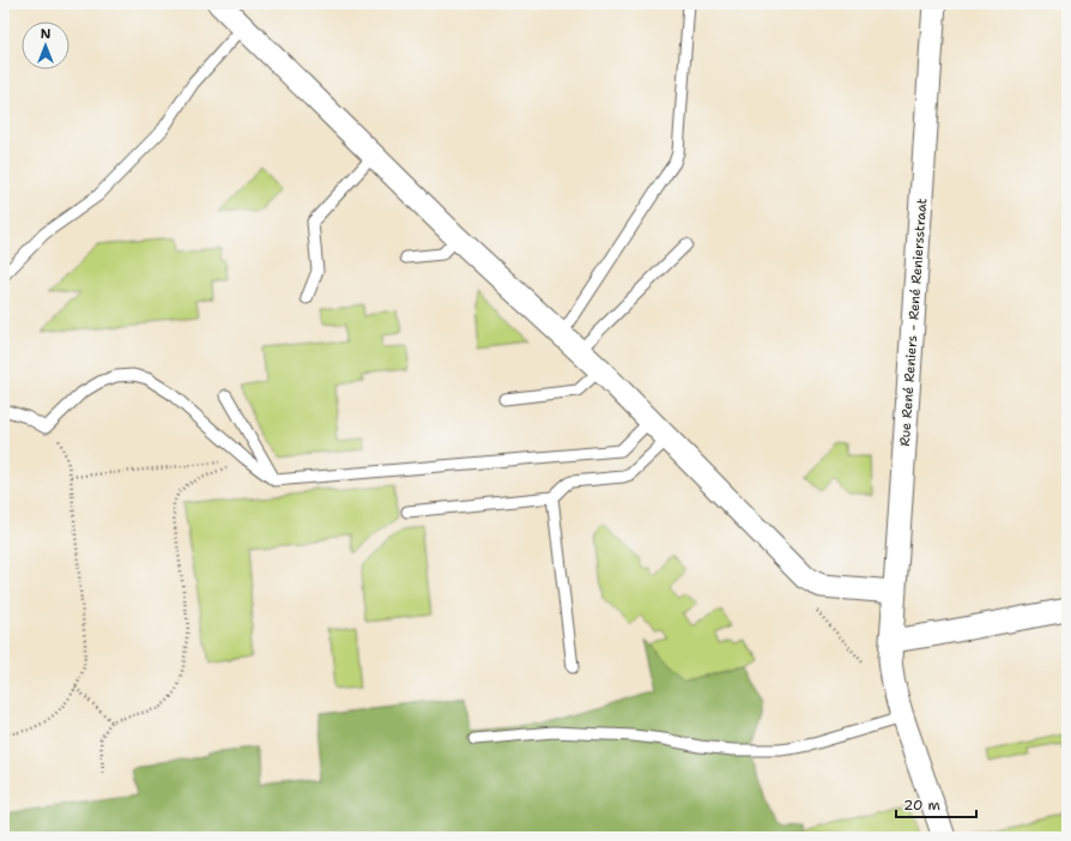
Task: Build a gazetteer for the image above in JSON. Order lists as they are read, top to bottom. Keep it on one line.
{"streets":{"street":["Rue René Reniers - René Reniersstraat"]},"scale_bar":"20 m","north":"top"}
